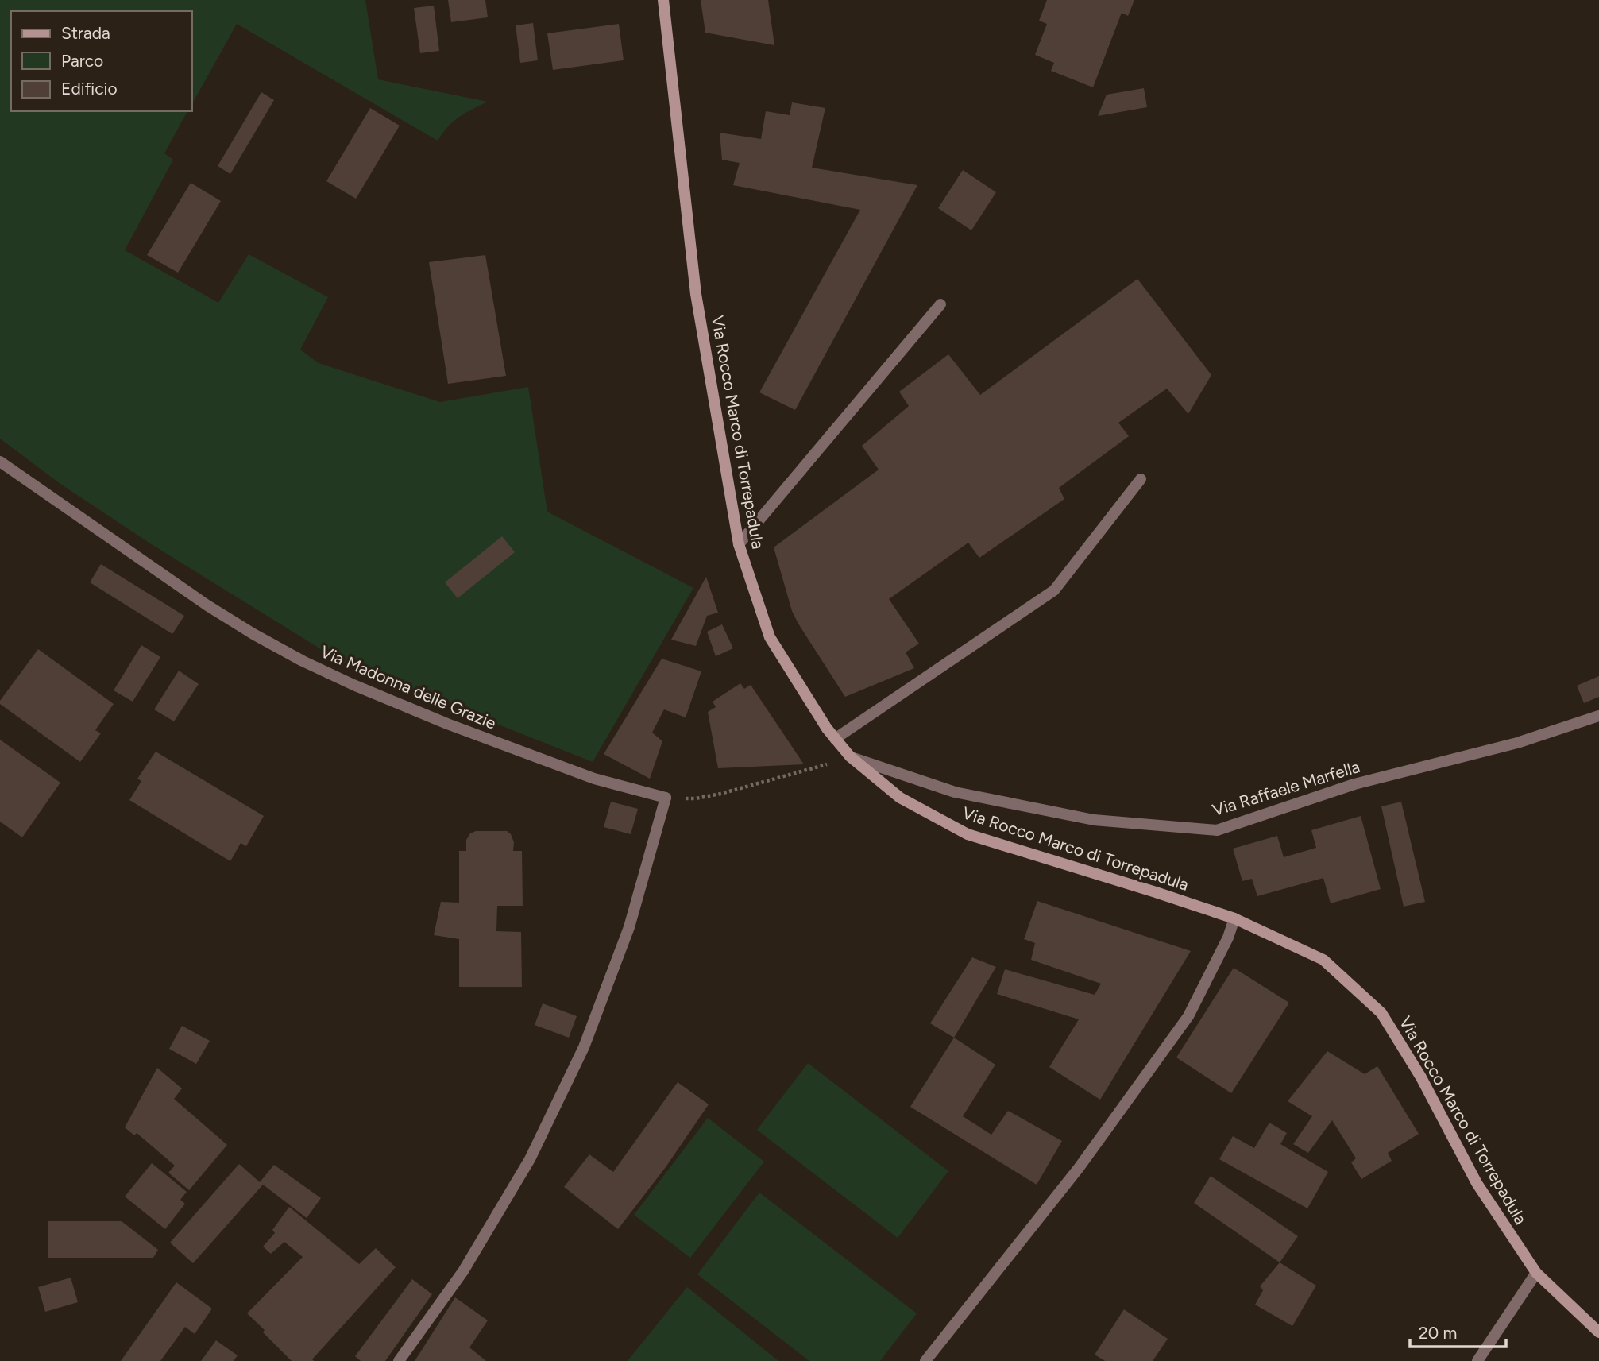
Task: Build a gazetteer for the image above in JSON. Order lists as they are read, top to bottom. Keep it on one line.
{"streets":{"main road":["Via Rocco Marco di Torrepadula"],"street":["Via Madonna delle Grazie","Via Raffaele Marfella"]},"crossings":[["Via Rocco Marco di Torrepadula","Via Raffaele Marfella"]],"legend":["Strada","Parco","Edificio"],"scale_bar":"20 m"}
